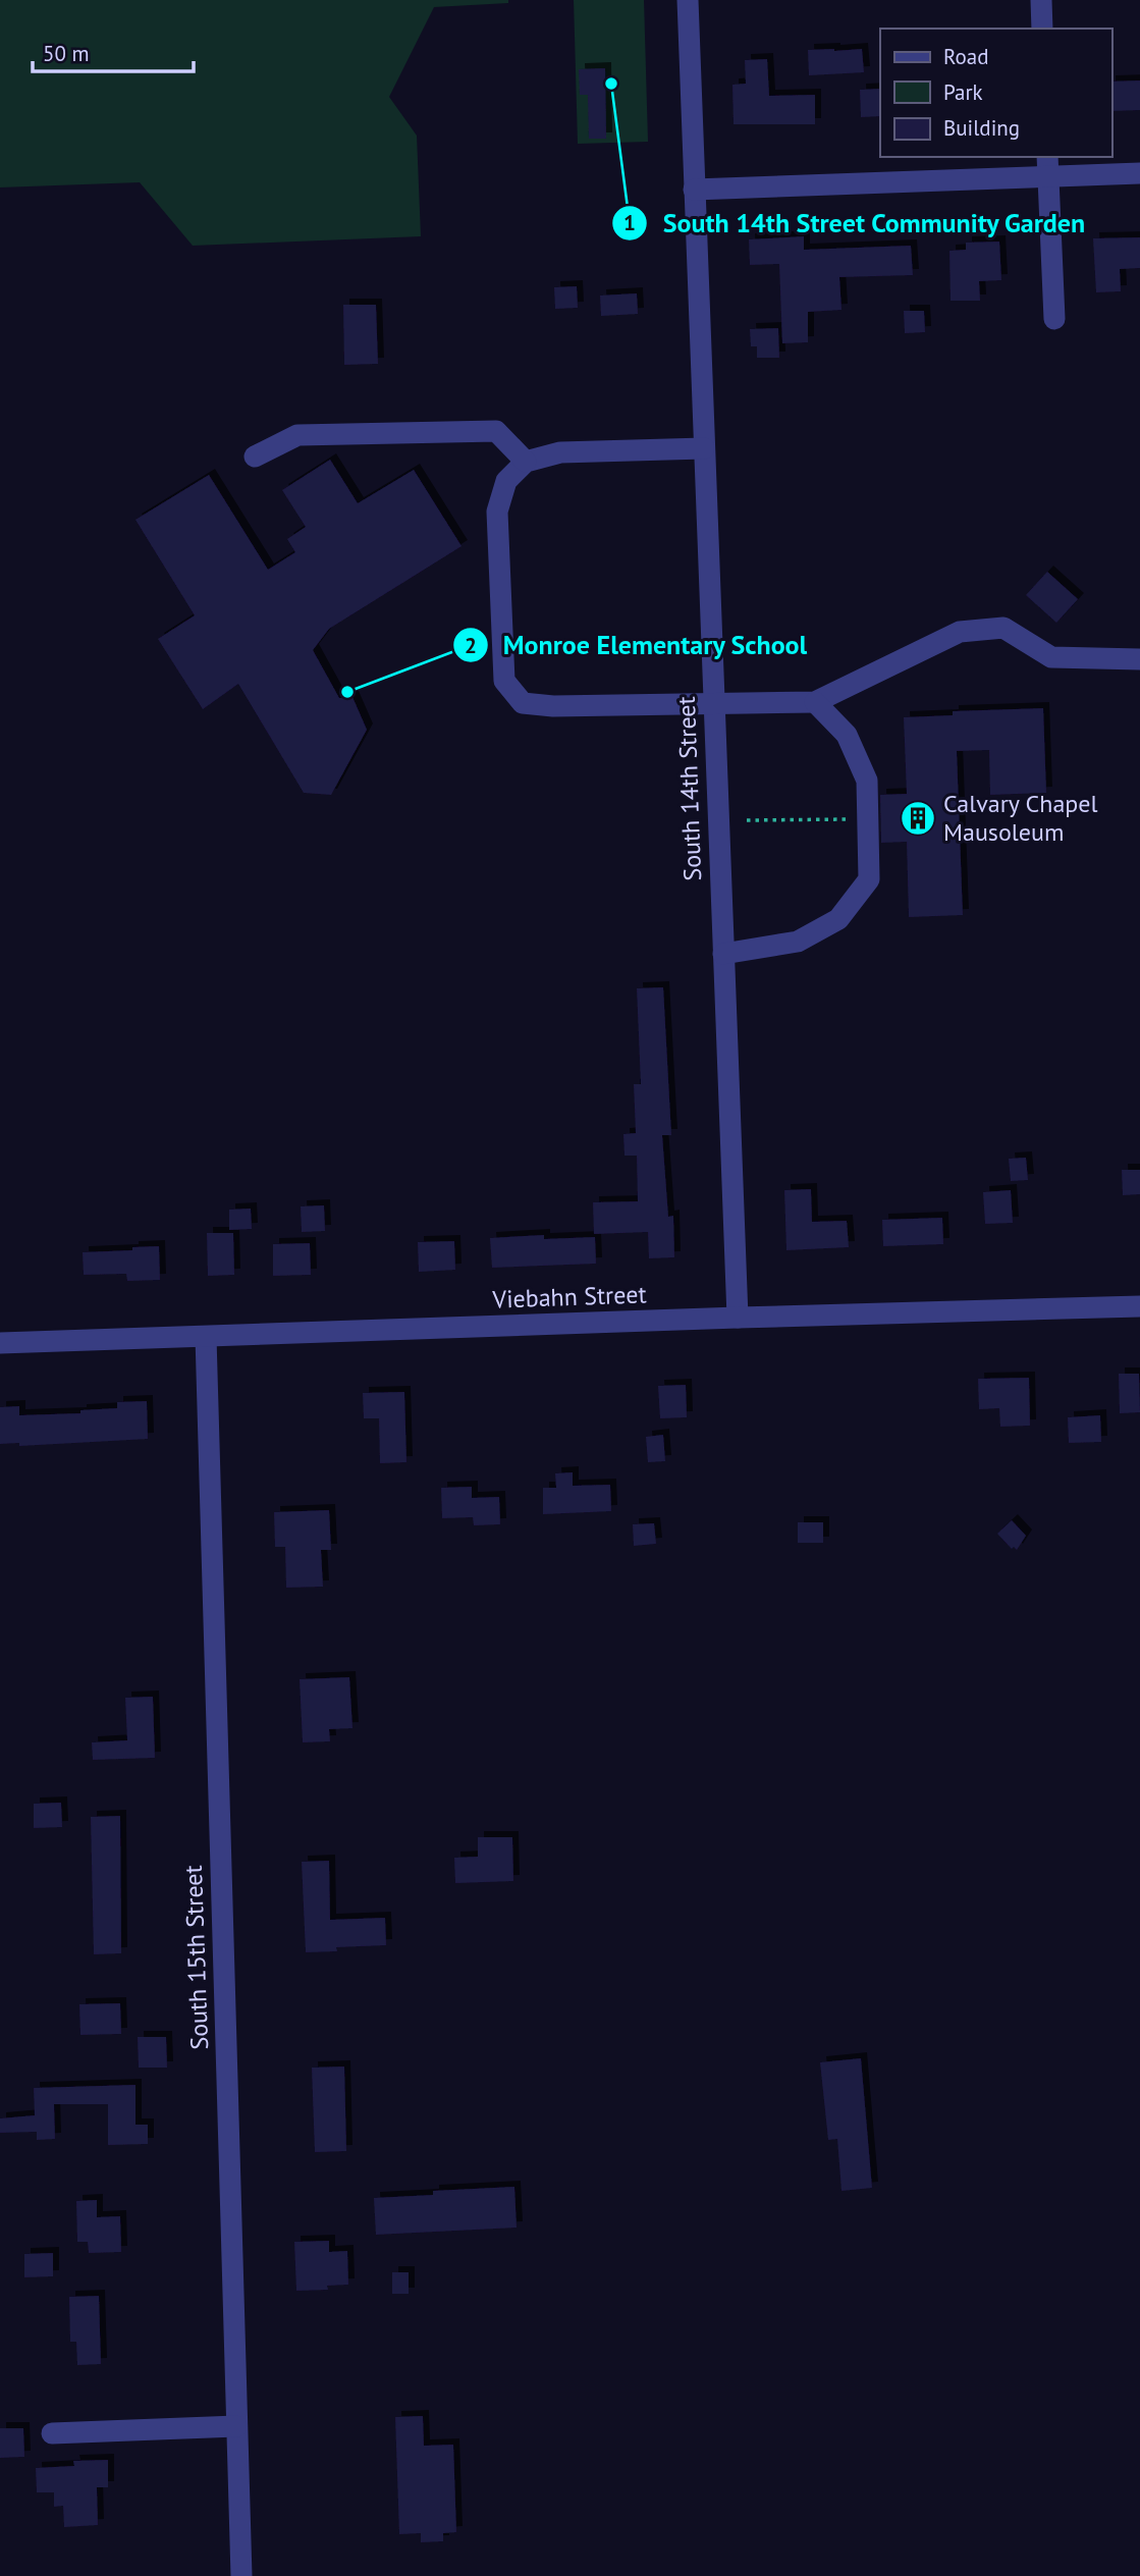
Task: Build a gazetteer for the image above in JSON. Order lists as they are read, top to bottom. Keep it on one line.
{"streets":{"street":["South 14th Street","Viebahn Street","South 15th Street"]},"crossings":[["South 14th Street","Viebahn Street"],["Viebahn Street","South 15th Street"]],"places":{"other":["South 14th Street Community Garden","Monroe Elementary School"],"building":["Calvary Chapel Mausoleum"]},"legend":["Road","Park","Building"],"scale_bar":"50 m"}
